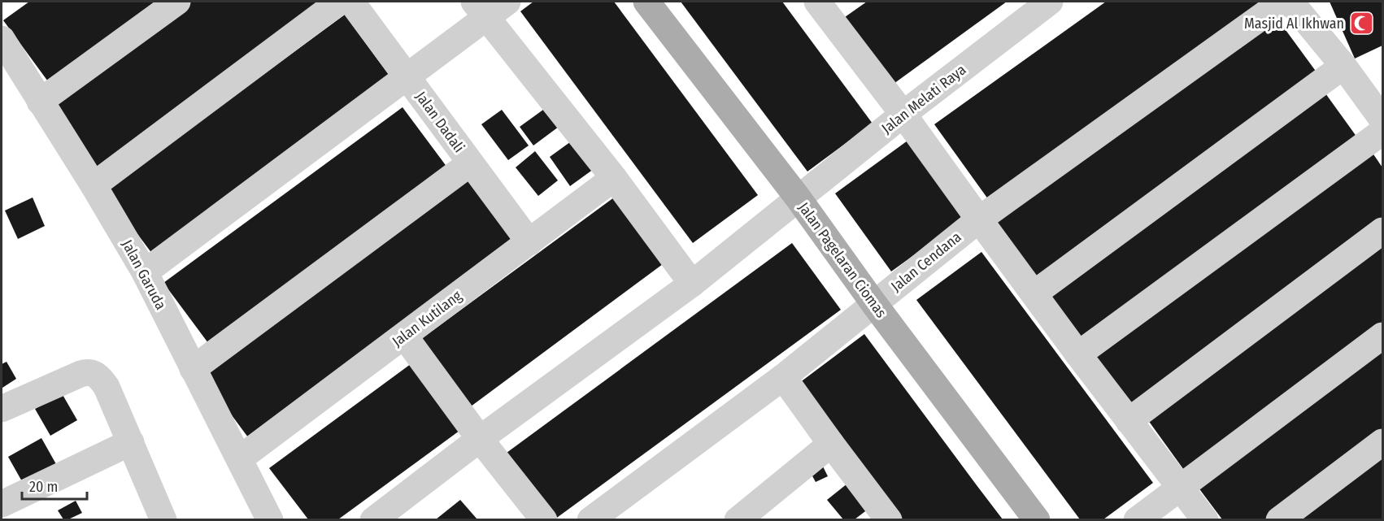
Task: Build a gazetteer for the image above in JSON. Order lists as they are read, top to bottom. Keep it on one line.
{"streets":{"main road":["Jalan Pagelaran Ciomas"],"street":["Jalan Melati Raya","Jalan Dadali","Jalan Cendana","Jalan Garuda","Jalan Kutilang"]},"crossings":[["Jalan Melati Raya","Jalan Pagelaran Ciomas"],["Jalan Dadali","Jalan Kutilang"],["Jalan Pagelaran Ciomas","Jalan Cendana"],["Jalan Garuda","Jalan Kutilang"]],"places":{"mosque":["Masjid Al Ikhwan"]},"scale_bar":"20 m"}
